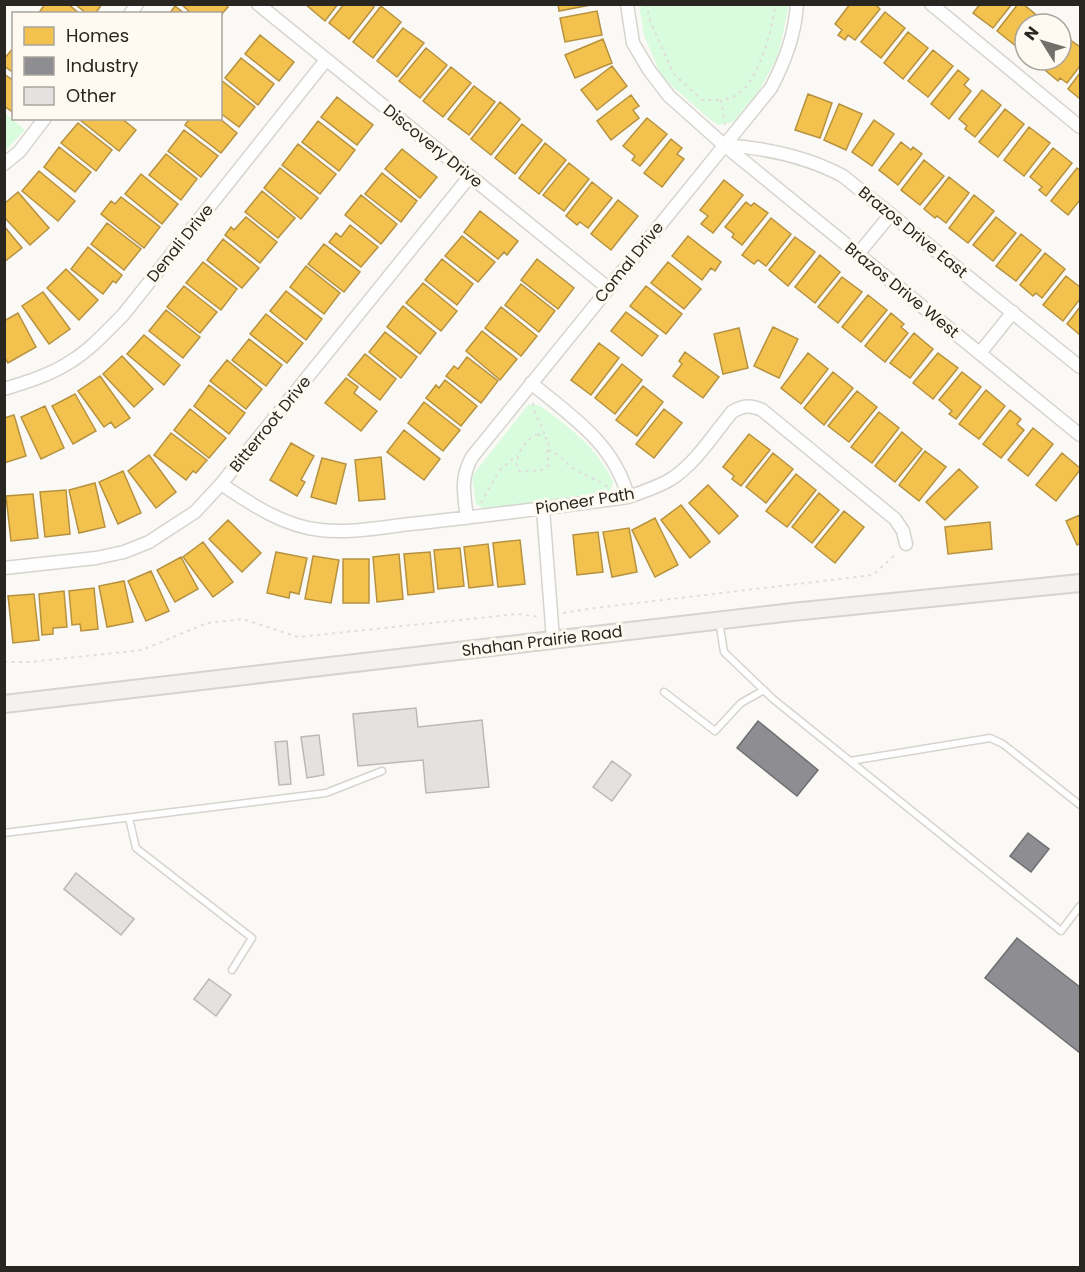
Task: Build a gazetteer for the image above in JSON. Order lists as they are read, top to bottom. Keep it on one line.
{"streets":{"street":["Discovery Drive","Brazos Drive East","Denali Drive","Comal Drive","Brazos Drive West","Bitterroot Drive","Pioneer Path","Shahan Prairie Road"]},"crossings":[["Discovery Drive","Denali Drive"],["Discovery Drive","Comal Drive"],["Discovery Drive","Bitterroot Drive"],["Brazos Drive East","Comal Drive"],["Brazos Drive East","Brazos Drive West"],["Comal Drive","Brazos Drive West"],["Comal Drive","Pioneer Path"],["Bitterroot Drive","Pioneer Path"]],"legend":["Homes","Industry","Other"],"north":"top left"}
